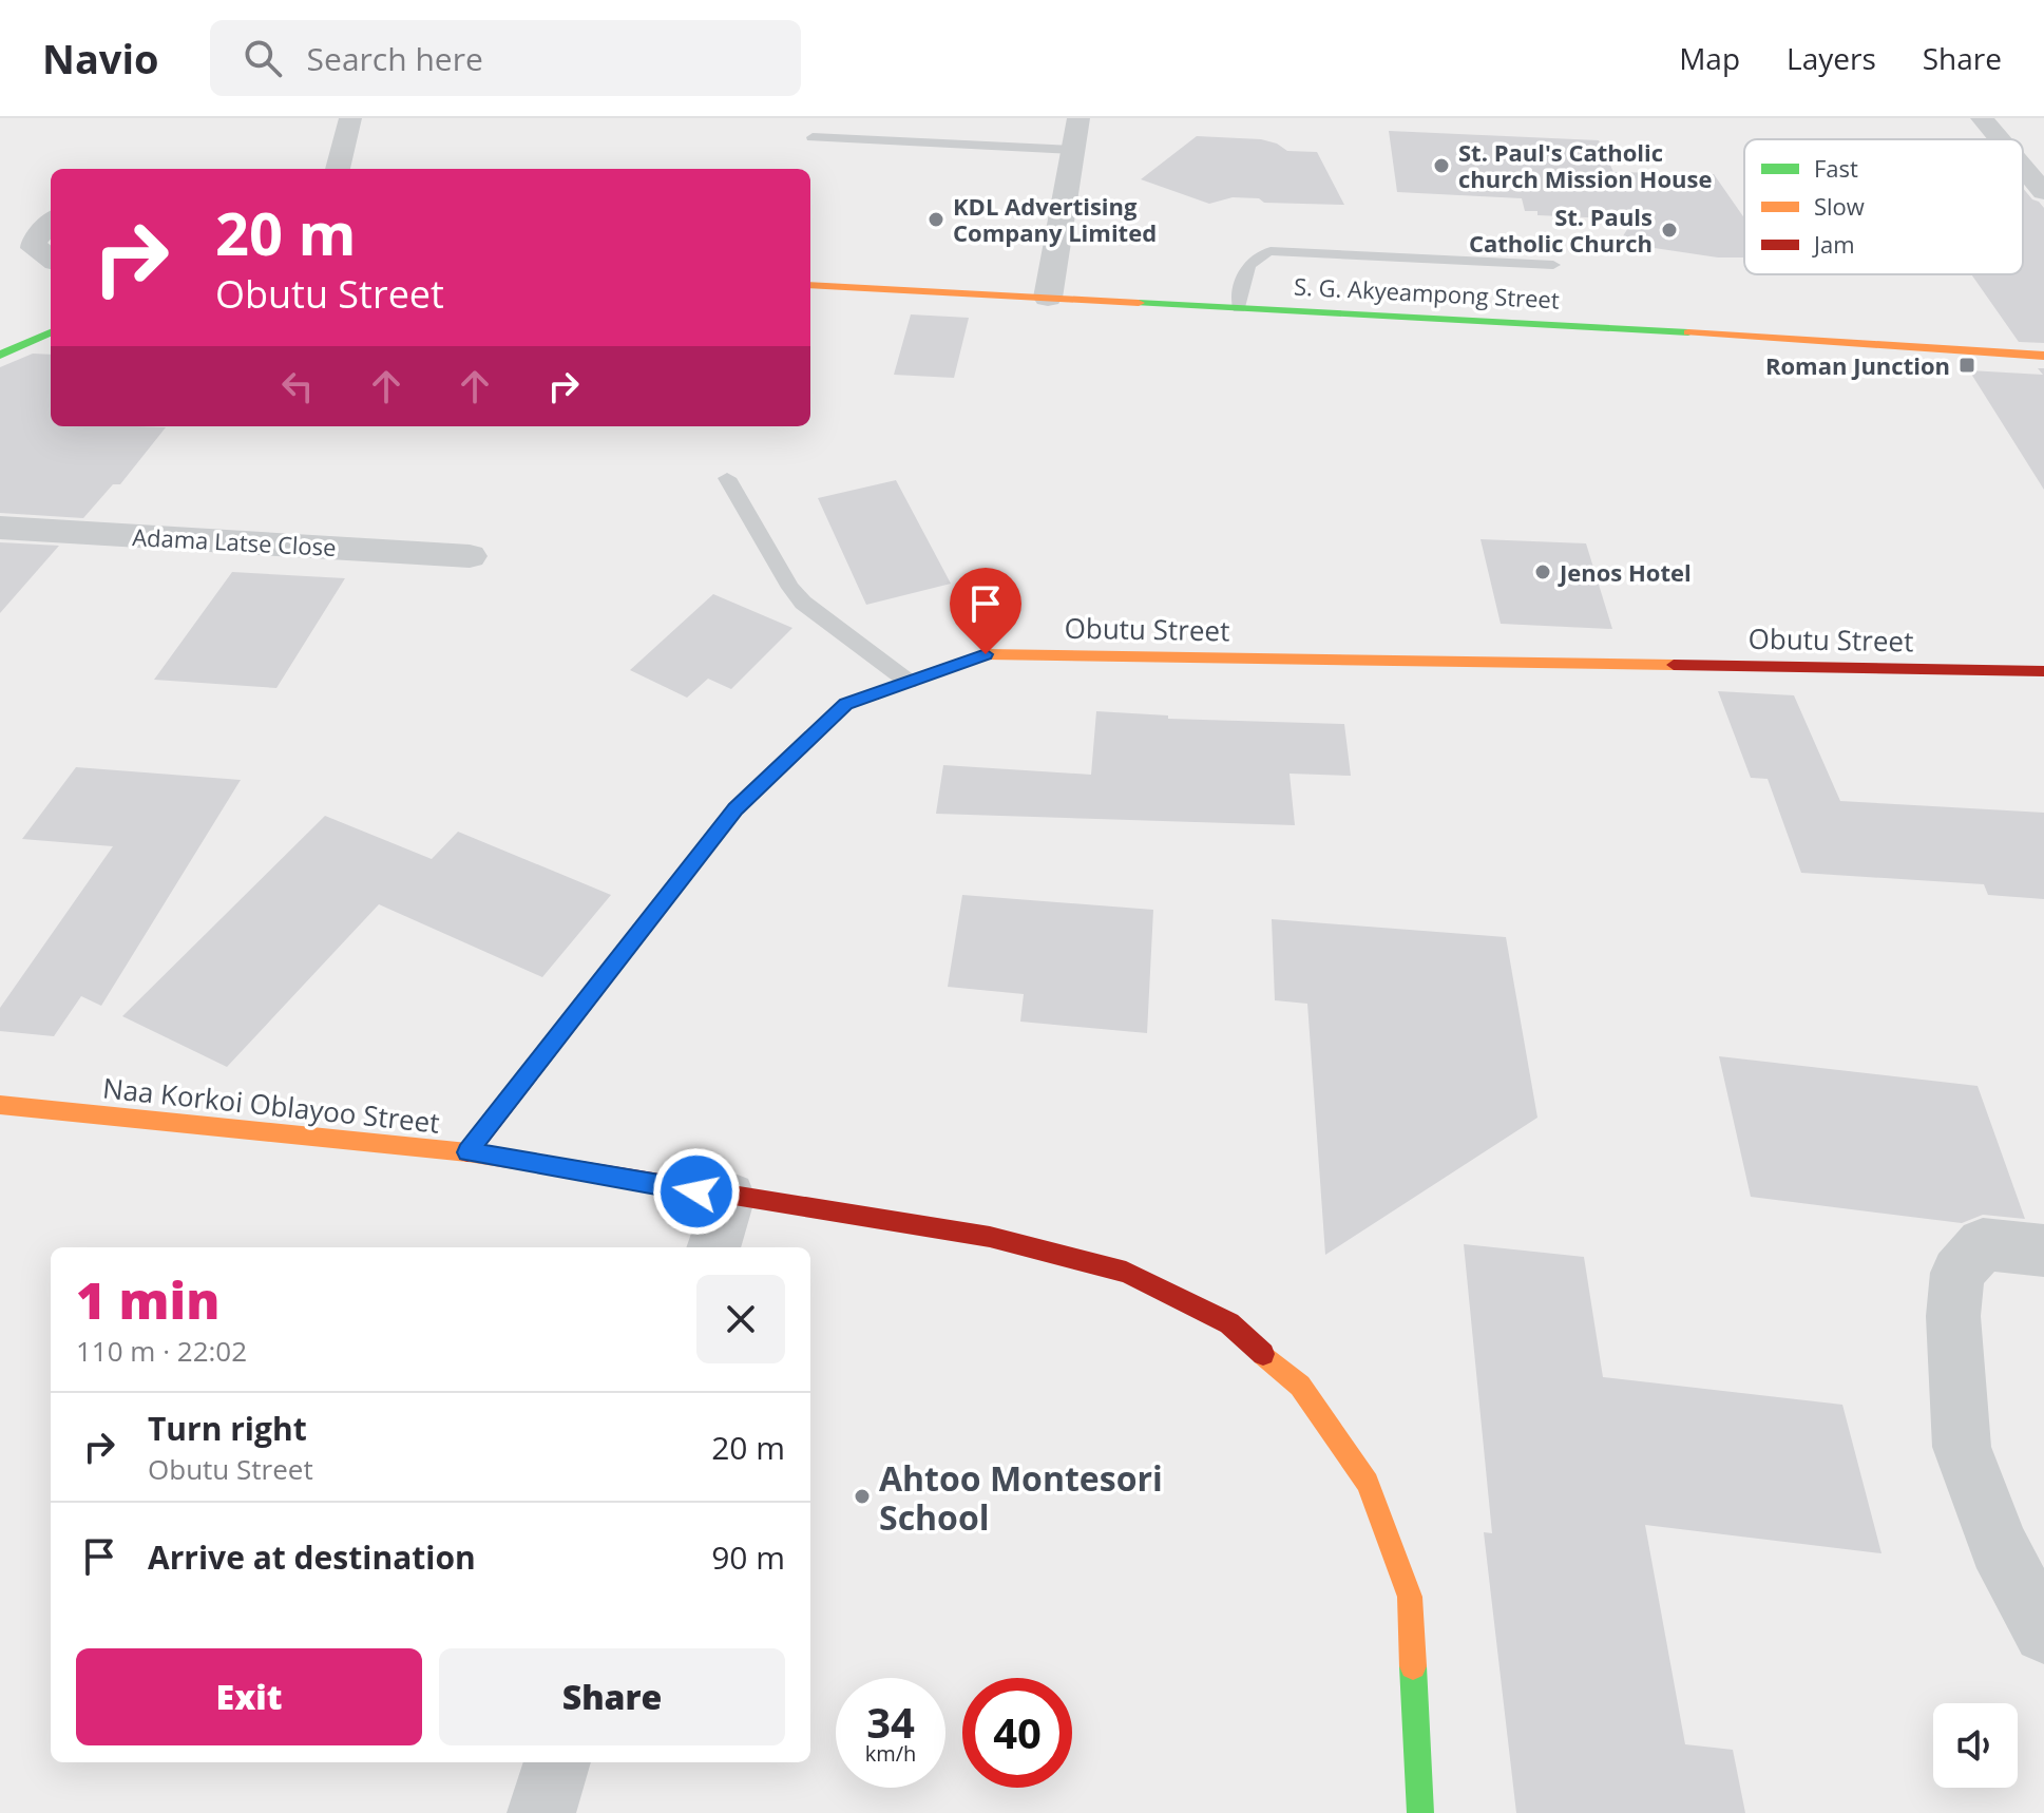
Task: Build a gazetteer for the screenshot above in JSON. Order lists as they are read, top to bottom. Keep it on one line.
{"streets":{"street":["S. G. Akyeampong Street","Adama Latse Close","Obutu Street","Naa Korkoi Oblayoo Street"]},"crossings":[["Obutu Street","Naa Korkoi Oblayoo Street"]],"places":{"other":["St. Paul's Catholic church Mission House","KDL Advertising Company Limited","St. Pauls Catholic Church","Jenos Hotel","Ahtoo Montesori School"],"transit":["Roman Junction"]},"legend":["Fast","Slow","Jam"],"page":{"header":"Navio","search":"Search here","nav":["Map","Layers","Share"],"turn":["20 m","Obutu Street"],"heading":["1 min","110 m · 22:02"],"list":[{"name":"Turn right","note":"Obutu Street","value":"20 m"},{"name":"Arrive at destination","value":"90 m"}],"buttons":["Exit","Share"],"speed":"34 km/h","limit":"40"}}
